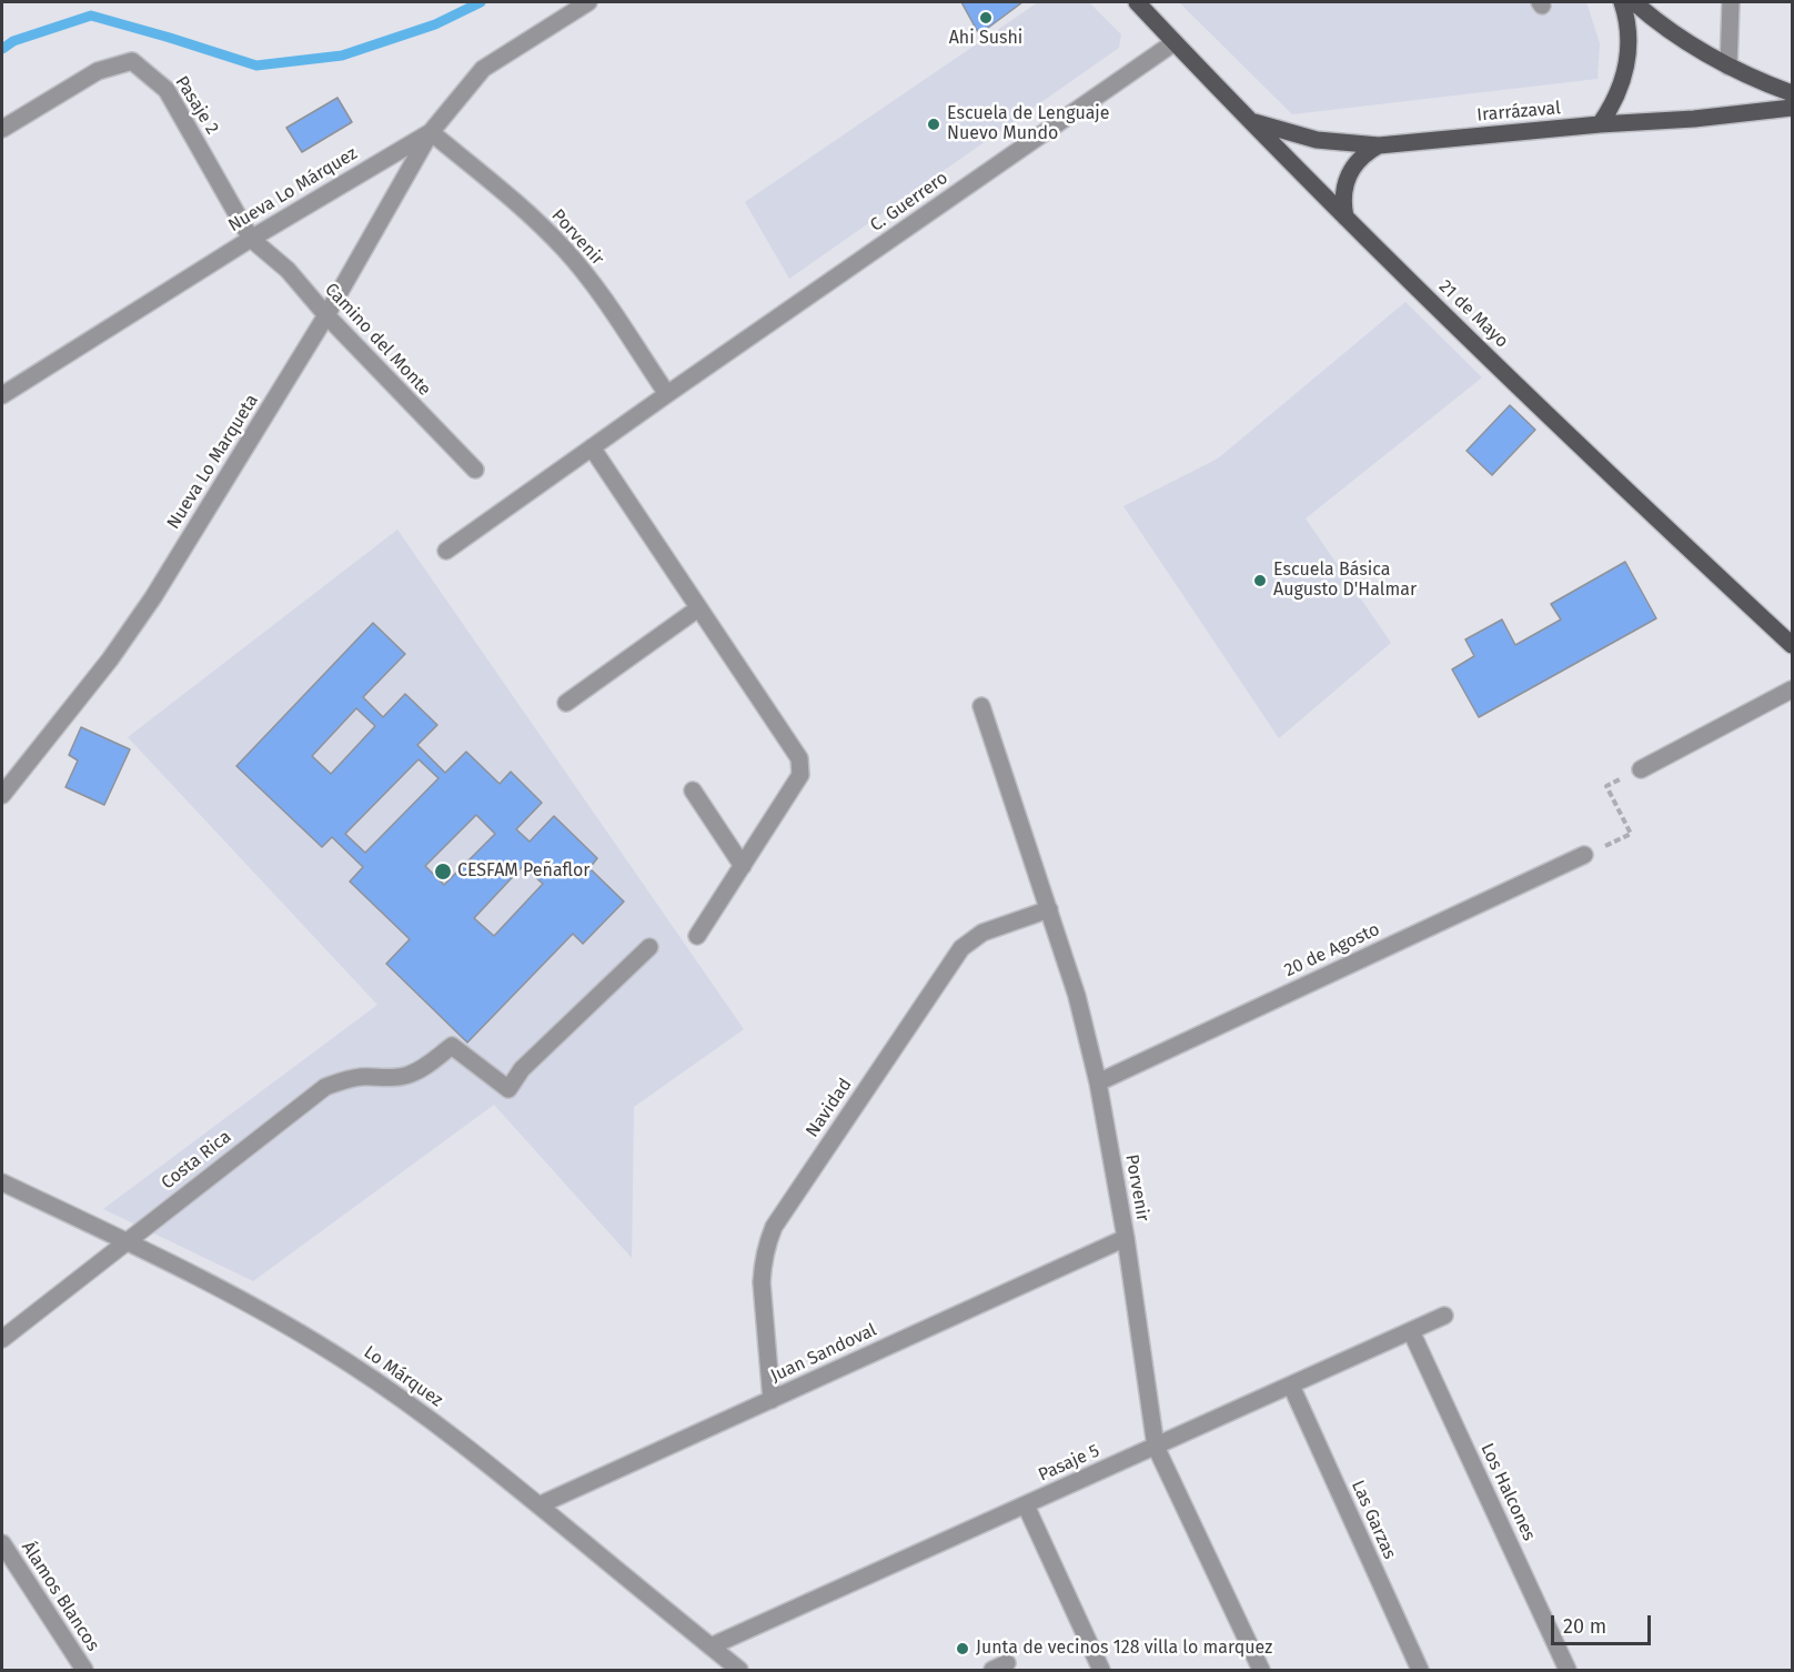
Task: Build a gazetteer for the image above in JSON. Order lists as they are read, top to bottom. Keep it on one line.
{"streets":{"main road":["Irarrázaval","21 de Mayo"],"street":["Pasaje 2","Nueva Lo Márquez","C. Guerrero","Porvenir","Camino del Monte","Nueva Lo Marqueta","20 de Agosto","Navidad","Costa Rica","Juan Sandoval","Lo Márquez","Pasaje 5","Los Halcones","Las Garzas","Álamos Blancos"]},"crossings":[["Pasaje 2","Nueva Lo Márquez"],["Pasaje 2","Camino del Monte"],["Irarrázaval","21 de Mayo"],["Nueva Lo Márquez","Porvenir"],["Nueva Lo Márquez","Camino del Monte"],["Nueva Lo Márquez","Nueva Lo Marqueta"],["C. Guerrero","Porvenir"],["C. Guerrero","21 de Mayo"],["Porvenir","Nueva Lo Marqueta"],["Porvenir","20 de Agosto"],["Porvenir","Navidad"],["Porvenir","Juan Sandoval"],["Porvenir","Pasaje 5"],["Camino del Monte","Nueva Lo Marqueta"],["Navidad","Juan Sandoval"],["Costa Rica","Lo Márquez"],["Juan Sandoval","Lo Márquez"],["Lo Márquez","Pasaje 5"],["Pasaje 5","Los Halcones"],["Pasaje 5","Las Garzas"]],"places":["Ahi Sushi","Escuela de Lenguaje Nuevo Mundo","Escuela Básica Augusto D'Halmar","CESFAM Peñaflor","Junta de vecinos 128 villa lo marquez"],"scale_bar":"20 m"}
